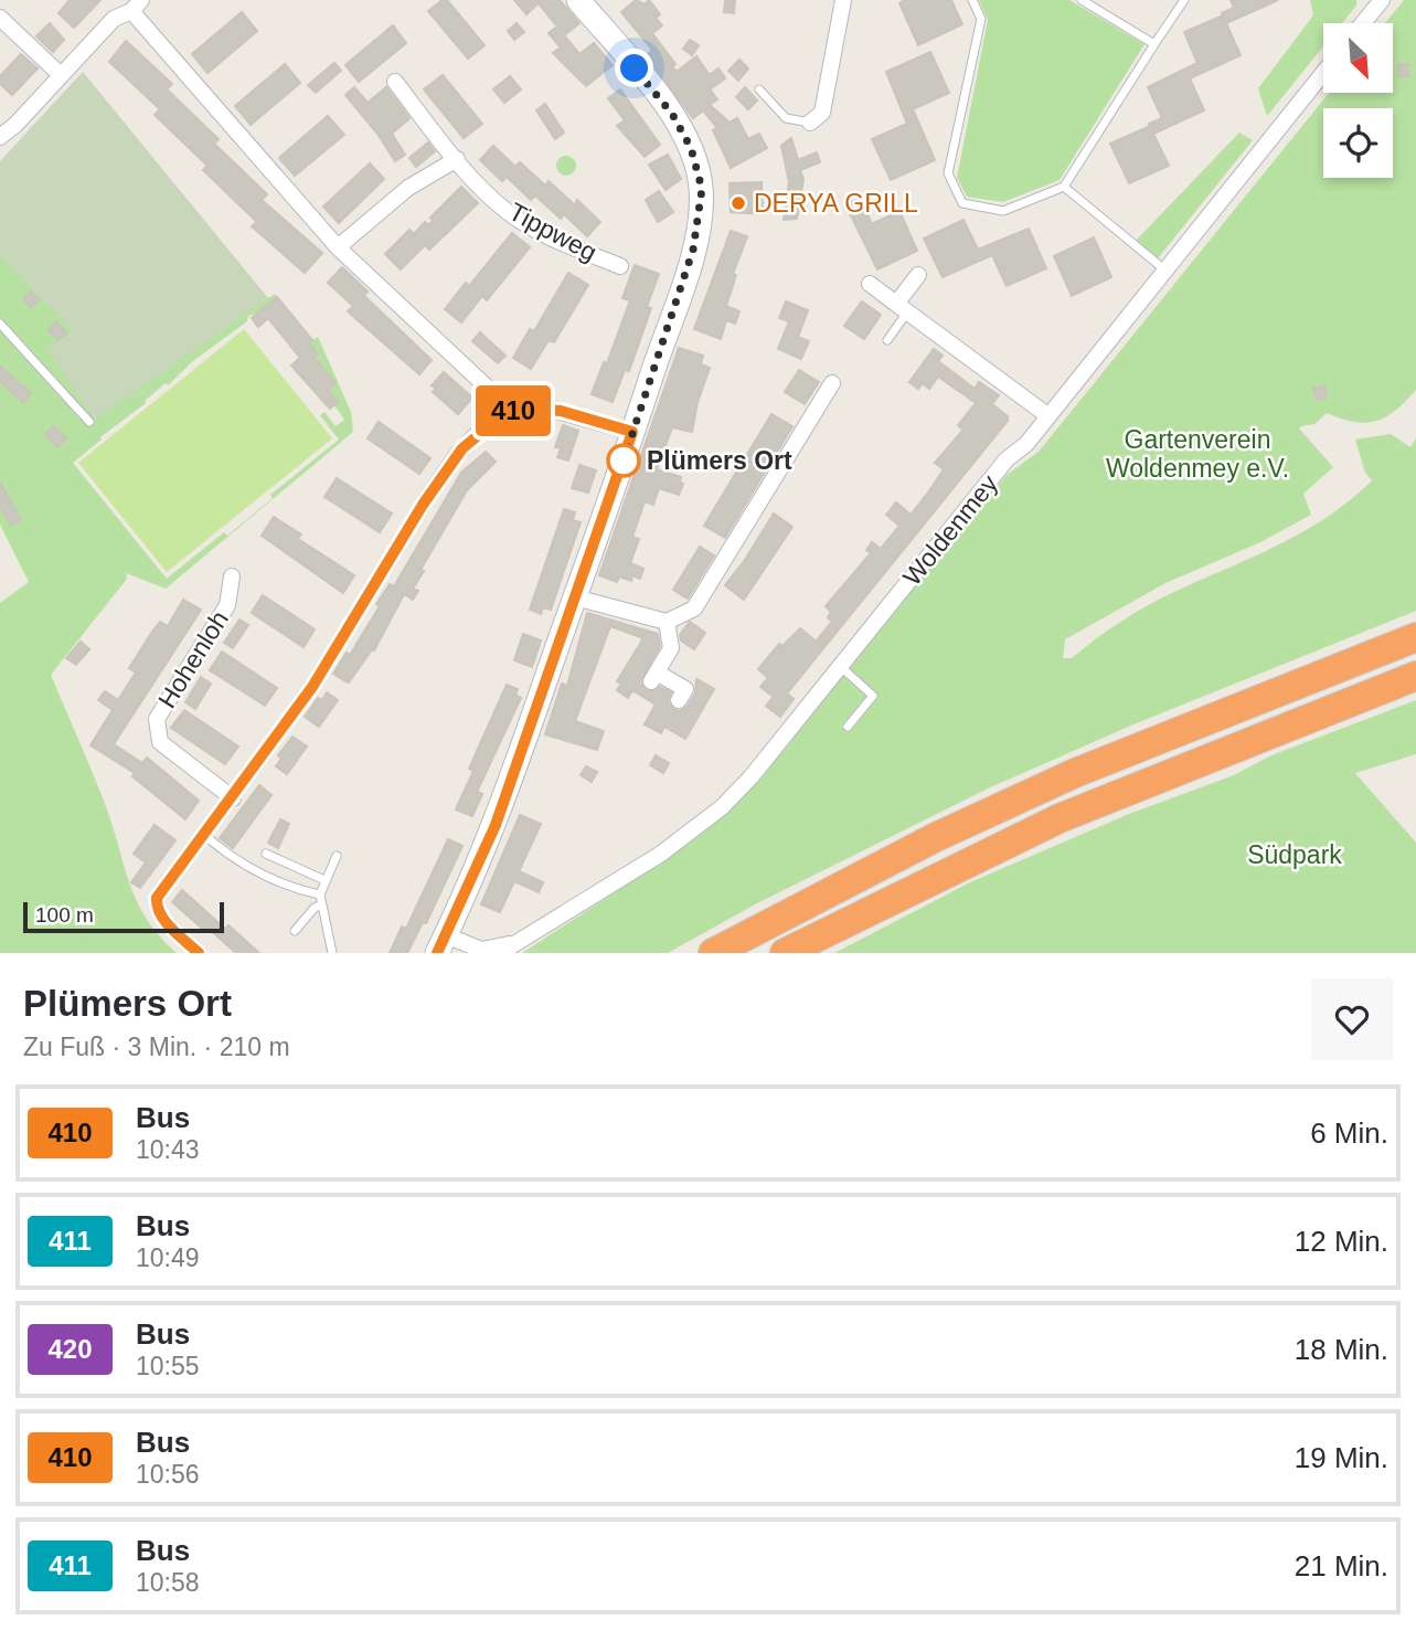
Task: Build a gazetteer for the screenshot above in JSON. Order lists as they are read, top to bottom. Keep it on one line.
{"streets":{"street":["Tippweg","Woldenmey","Hohenloh"]},"parks":["Gartenverein Woldenmey e.V.","Südpark"],"places":["DERYA GRILL","Plümers Ort"],"lines":["bus line 410"],"scale_bar":"100 m","north":"bottom right","page":{"on_map":"410","scale":"100 m","heading":["Plümers Ort","Zu Fuß · 3 Min. · 210 m"],"list":[{"mark":"410","name":"Bus","note":"10:43","value":"6 Min."},{"mark":"411","name":"Bus","note":"10:49","value":"12 Min."},{"mark":"420","name":"Bus","note":"10:55","value":"18 Min."},{"mark":"410","name":"Bus","note":"10:56","value":"19 Min."},{"mark":"411","name":"Bus","note":"10:58","value":"21 Min."}]}}
